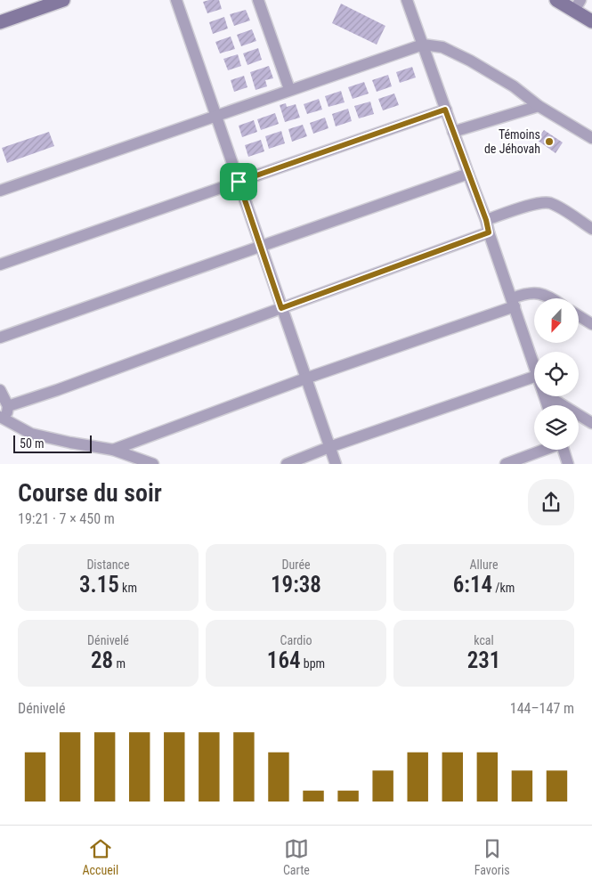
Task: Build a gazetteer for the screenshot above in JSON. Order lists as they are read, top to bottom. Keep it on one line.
{"places":["Témoins de Jéhovah"],"scale_bar":"50 m","north":"bottom","page":{"scale":"50 m","heading":["Course du soir","19:21 · 7 × 450 m"],"stats":[["Distance","3.15 km"],["Durée","19:38"],["Allure","6:14 /km"],["Dénivelé","28 m"],["Cardio","164 bpm"],["kcal","231"]],"chart":["Dénivelé","144–147 m"],"tabs":["Accueil","Carte","Favoris"]}}
